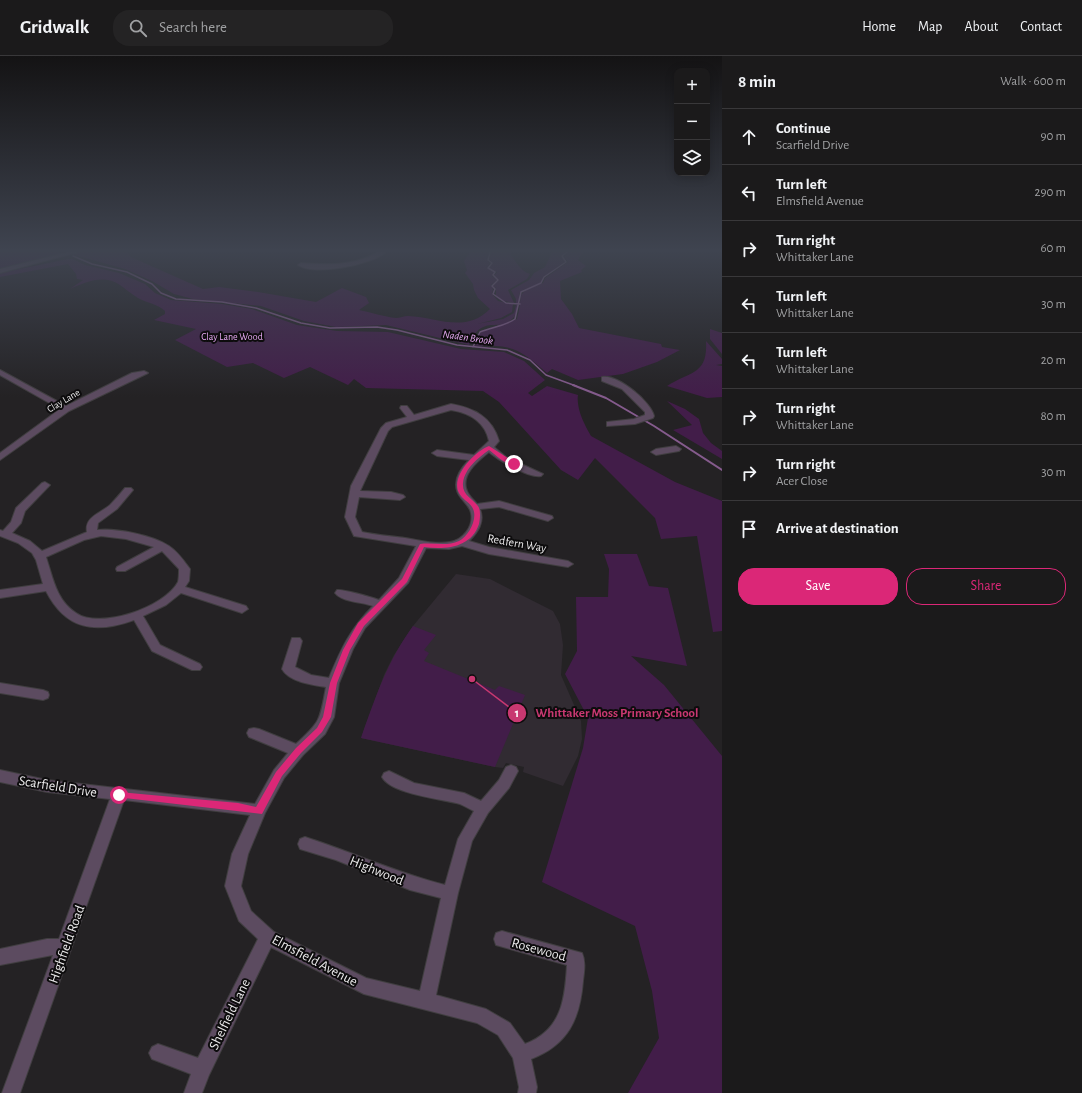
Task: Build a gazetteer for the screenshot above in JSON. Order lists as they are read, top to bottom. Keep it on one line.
{"streets":{"street":["Clay Lane","Redfern Way","Scarfield Drive","Highwood","Highfield Road","Rosewood","Elmsfield Avenue","Shelfield Lane"]},"crossings":[["Scarfield Drive","Highfield Road"],["Scarfield Drive","Elmsfield Avenue"],["Rosewood","Elmsfield Avenue"],["Elmsfield Avenue","Shelfield Lane"]],"water":["Naden Brook"],"parks":["Clay Lane Wood"],"places":["Whittaker Moss Primary School"],"page":{"header":"Gridwalk","search":"Search here","nav":["Home","Map","About","Contact"],"heading":["8 min","Walk · 600 m"],"map_buttons":["+","−"],"list":[["Continue","Scarfield Drive","90 m"],["Turn left","Elmsfield Avenue","290 m"],["Turn right","Whittaker Lane","60 m"],["Turn left","Whittaker Lane","30 m"],["Turn left","Whittaker Lane","20 m"],["Turn right","Whittaker Lane","80 m"],["Turn right","Acer Close","30 m"],"Arrive at destination"],"buttons":["Save","Share"]}}
